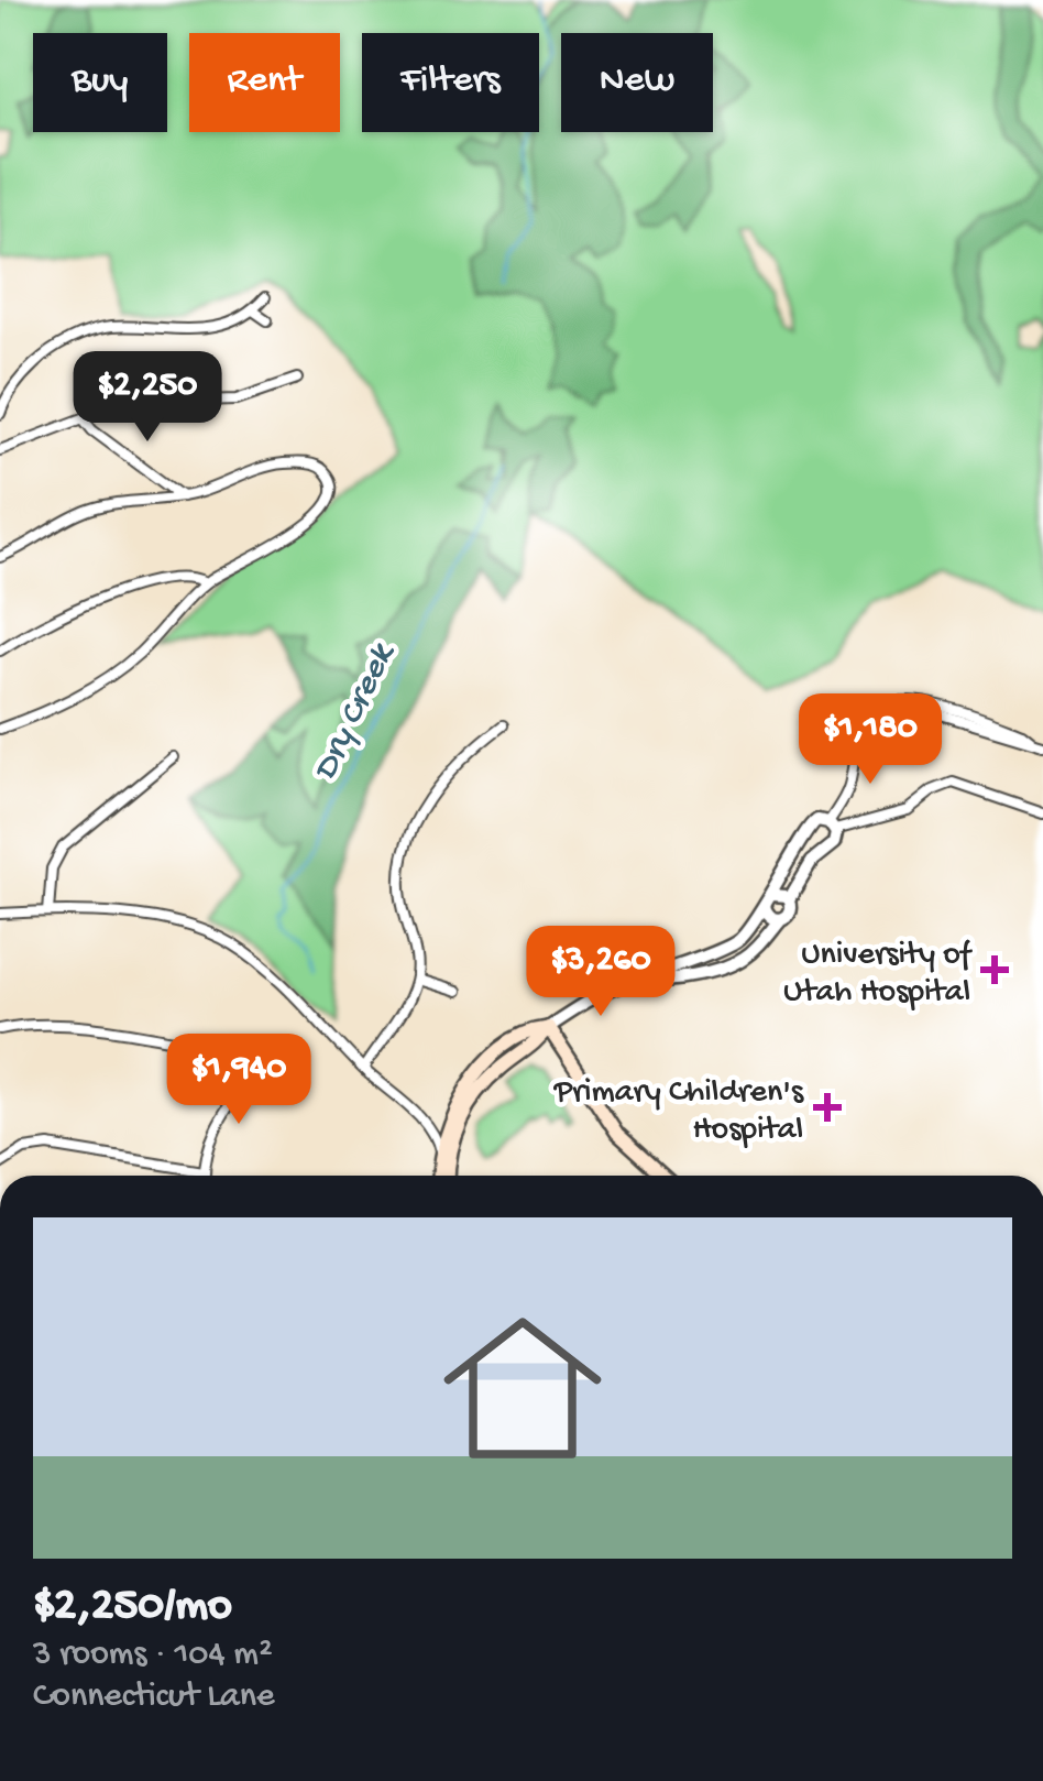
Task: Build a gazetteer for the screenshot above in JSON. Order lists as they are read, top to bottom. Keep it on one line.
{"water":["Dry Creek"],"places":{"health":["University of Utah Hospital","Primary Children's Hospital"]},"page":{"chip":["Buy","Rent","Filters","New"],"price":["$2,250","$1,180","$3,260","$1,940"],"list":[{"name":"$2,250/mo","note":"3 rooms · 104 m² · Connecticut Lane"}]}}
